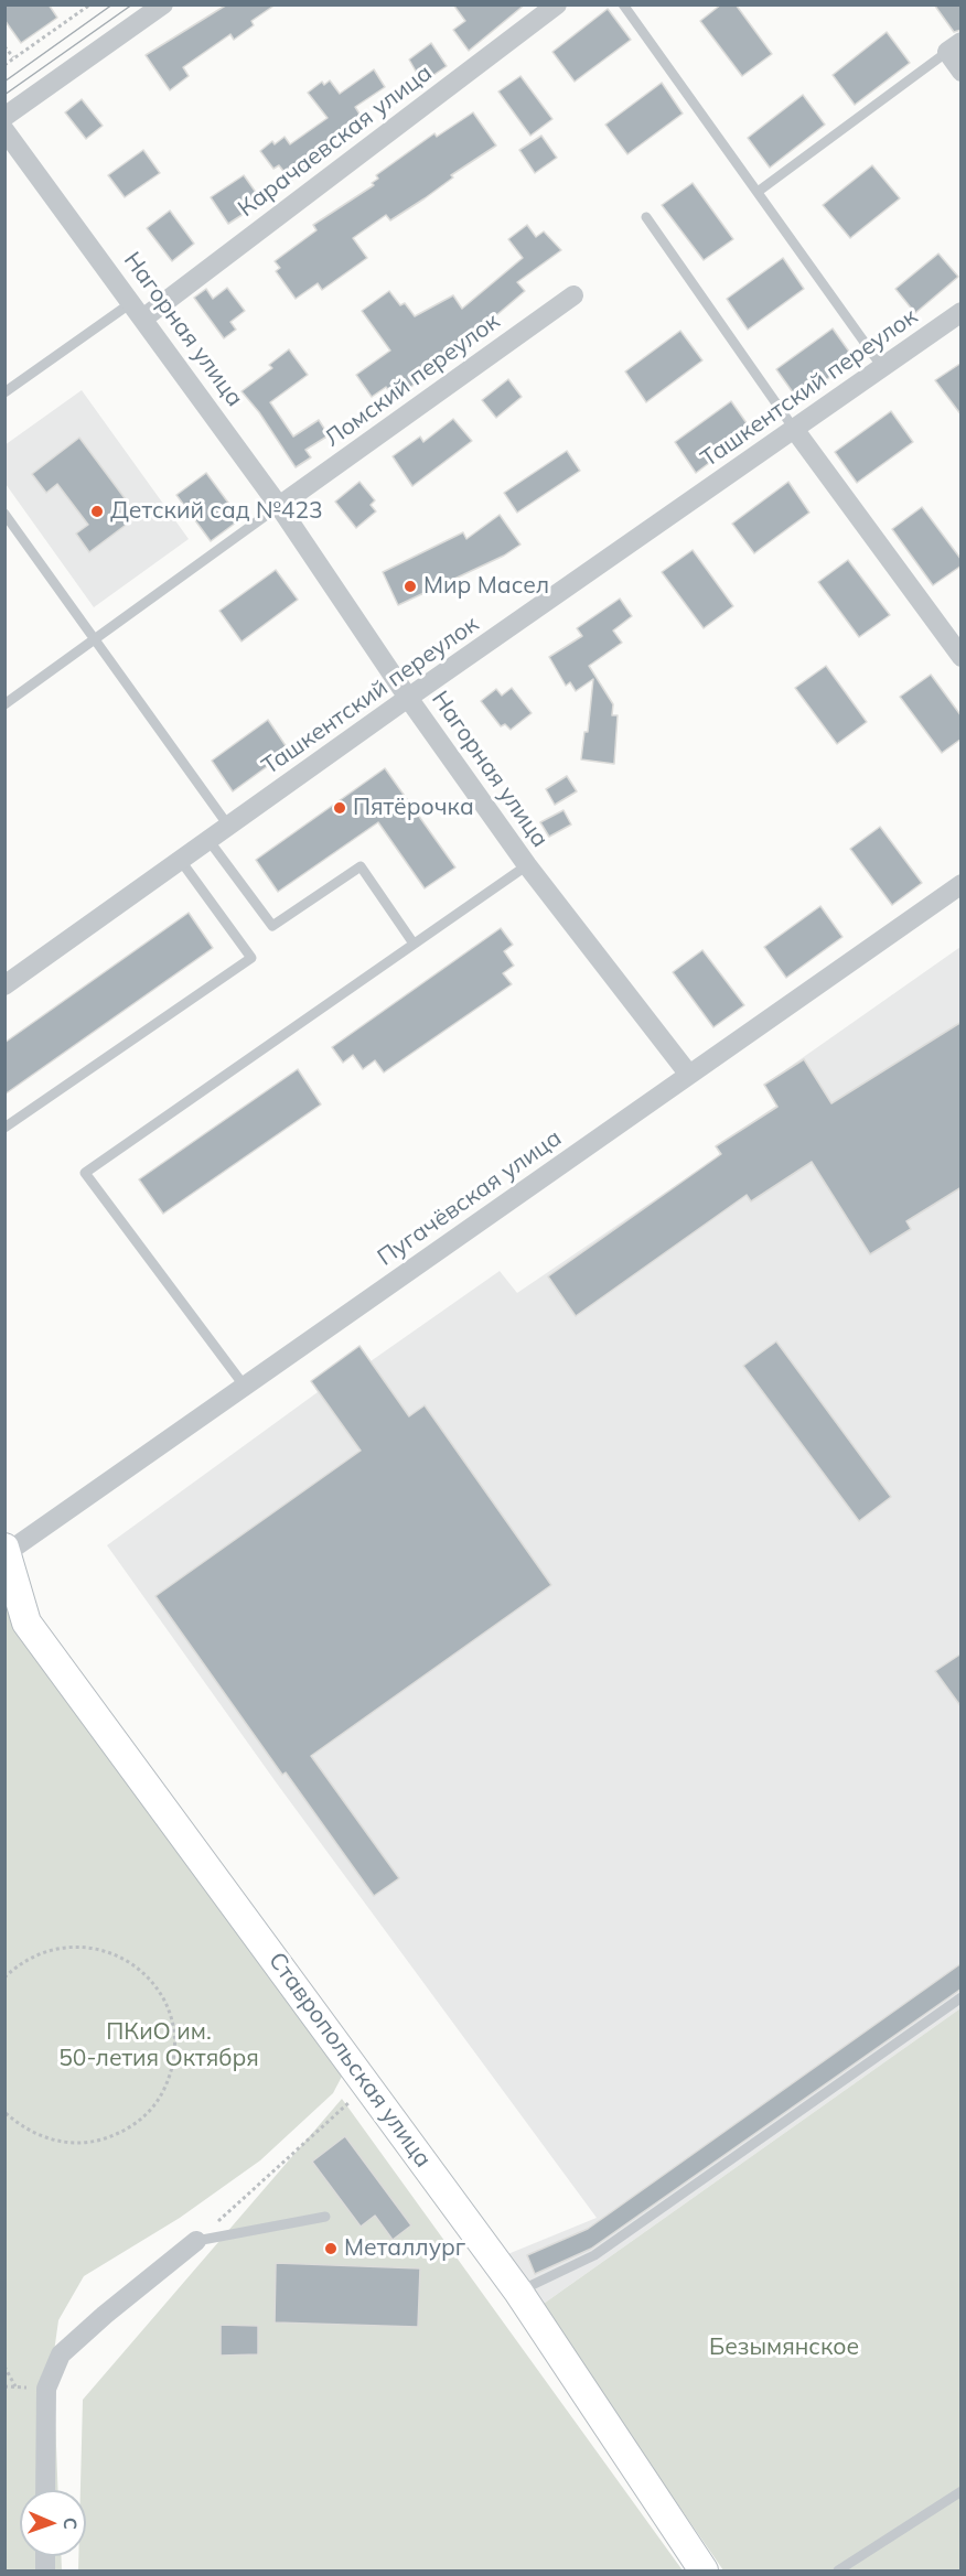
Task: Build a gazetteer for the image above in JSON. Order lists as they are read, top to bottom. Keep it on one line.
{"streets":{"street":["Карачаевская улица","Нагорная улица","Ломский переулок","Ташкентский переулок","Пугачёвская улица","Ставропольская улица"]},"crossings":[["Карачаевская улица","Нагорная улица"],["Нагорная улица","Ломский переулок"],["Нагорная улица","Ташкентский переулок"],["Нагорная улица","Пугачёвская улица"],["Пугачёвская улица","Ставропольская улица"]],"parks":["ПКиО им. 50-летия Октября","Безымянское"],"places":["Детский сад №423","Мир Масел","Пятёрочка","Металлург"],"north":"right"}
